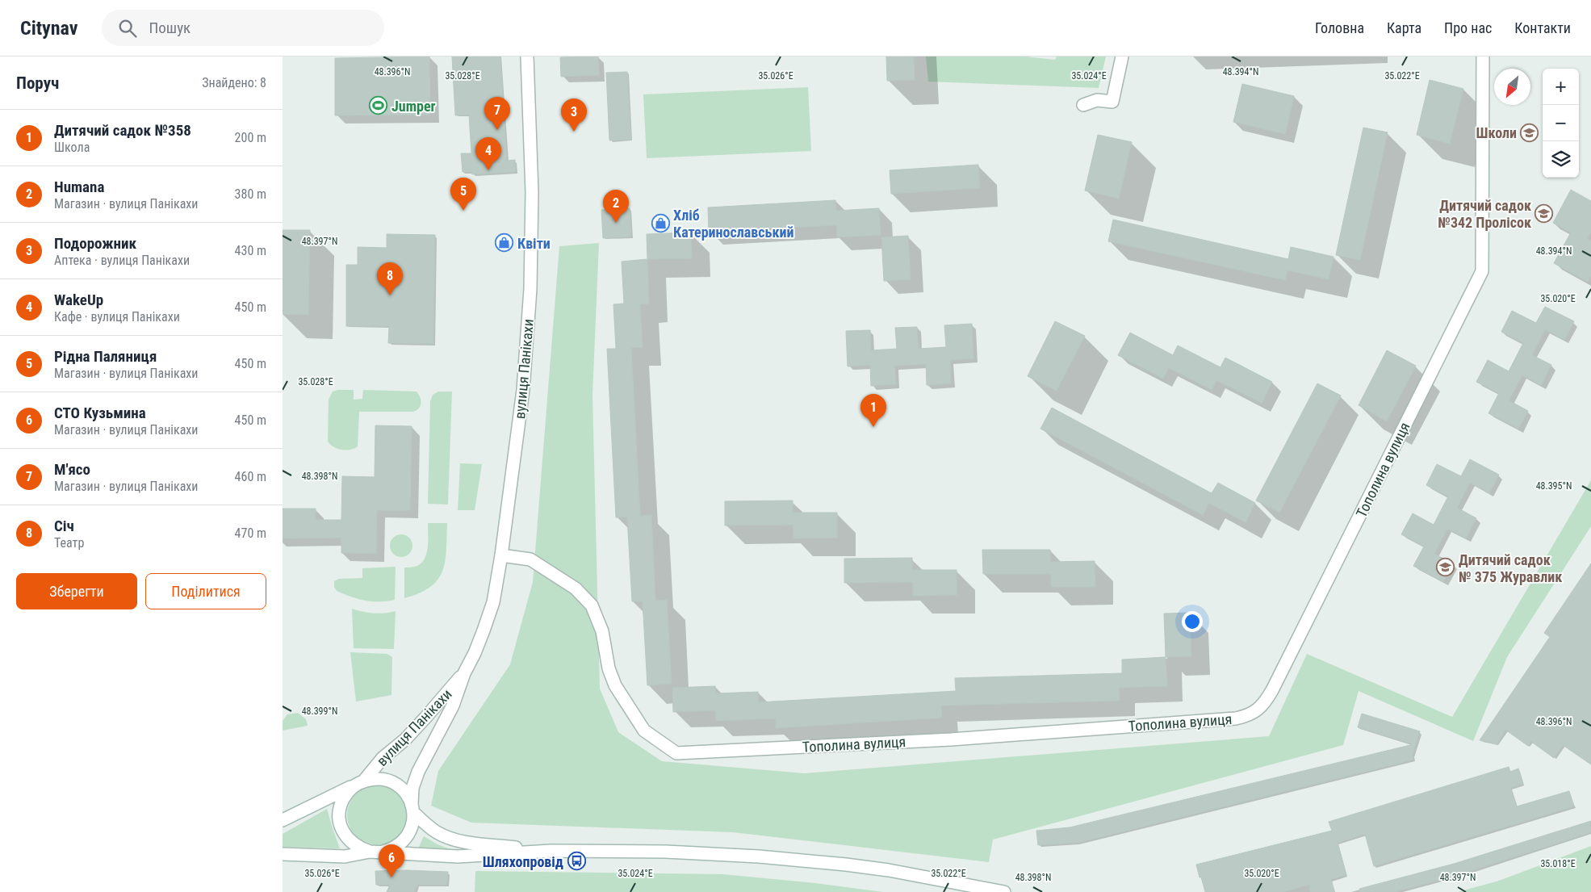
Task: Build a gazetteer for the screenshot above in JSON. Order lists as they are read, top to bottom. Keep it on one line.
{"streets":{"street":["вулиця Панікахи","Тополина вулиця"]},"crossings":[["вулиця Панікахи","Тополина вулиця"]],"places":{"sports":["Jumper"],"school or university":["Школи","Дитячий садок №342 Пролісок","Дитячий садок № 375 Журавлик"],"shop":["Хліб Катеринославський","Квіти"],"bus stop":["Шляхопровід"]},"north":"bottom left","page":{"header":"Citynav","search":"Пошук","nav":["Головна","Карта","Про нас","Контакти"],"heading":["Поруч","Знайдено: 8"],"map_buttons":["+","−"],"pins":["7","3","4","5","2","8","1","6"],"list":[{"mark":"1","name":"Дитячий садок №358","note":"Школа","value":"200 m"},{"mark":"2","name":"Humana","note":"Магазин · вулиця Панікахи","value":"380 m"},{"mark":"3","name":"Подорожник","note":"Аптека · вулиця Панікахи","value":"430 m"},{"mark":"4","name":"WakeUp","note":"Кафе · вулиця Панікахи","value":"450 m"},{"mark":"5","name":"Рідна Паляниця","note":"Магазин · вулиця Панікахи","value":"450 m"},{"mark":"6","name":"СТО Кузьмина","note":"Магазин · вулиця Панікахи","value":"450 m"},{"mark":"7","name":"М'ясо","note":"Магазин · вулиця Панікахи","value":"460 m"},{"mark":"8","name":"Січ","note":"Театр","value":"470 m"}],"buttons":["Зберегти","Поділитися"]},"coordinates":["48.396°N","48.394°N","35.028°E","35.026°E","35.024°E","35.022°E","48.397°N","35.020°E","48.398°N","48.395°N","48.399°N","35.018°E"]}
